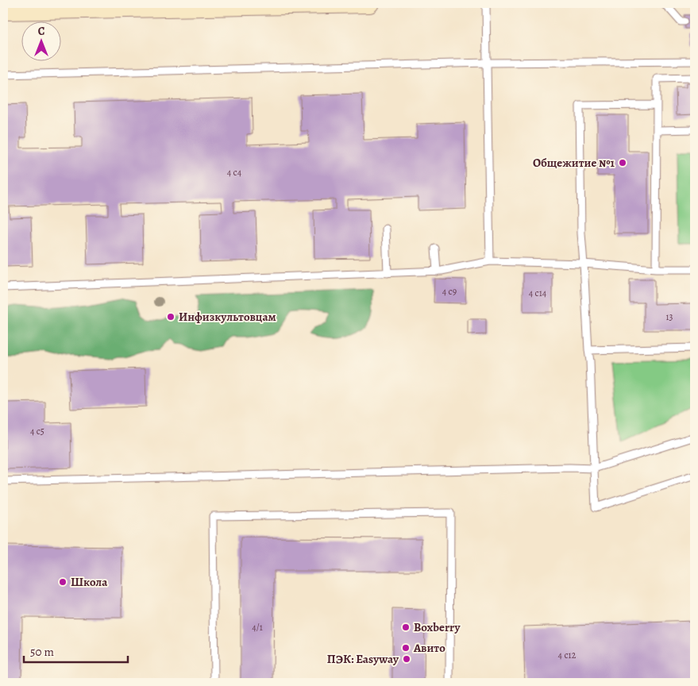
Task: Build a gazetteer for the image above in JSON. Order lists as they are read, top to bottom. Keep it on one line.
{"places":["Общежитие №1","Инфизкультовцам","Школа","Boxberry","Авито","ПЭК: Easyway"],"house_numbers":["4 с4","4 c9","4 c14","13","4 c5","4/1","4 с12"],"scale_bar":"50 m","north":"top"}
